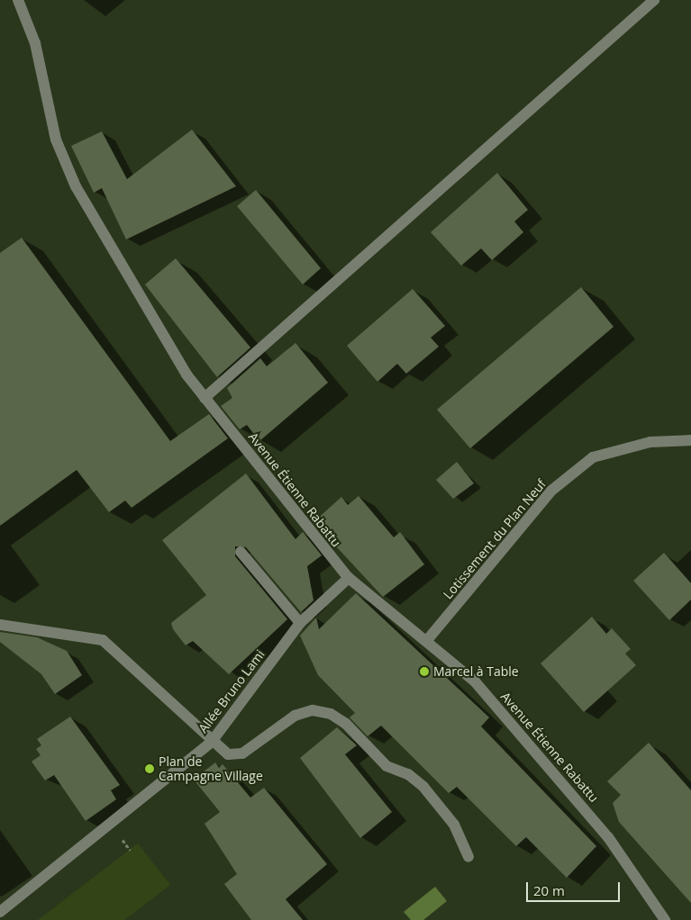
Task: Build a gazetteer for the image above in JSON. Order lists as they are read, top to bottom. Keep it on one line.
{"streets":{"street":["Avenue Étienne Rabattu","Lotissement du Plan Neuf","Allée Bruno Lami"]},"crossings":[["Avenue Étienne Rabattu","Lotissement du Plan Neuf"],["Avenue Étienne Rabattu","Allée Bruno Lami"]],"places":["Marcel à Table","Plan de Campagne Village"],"scale_bar":"20 m"}
